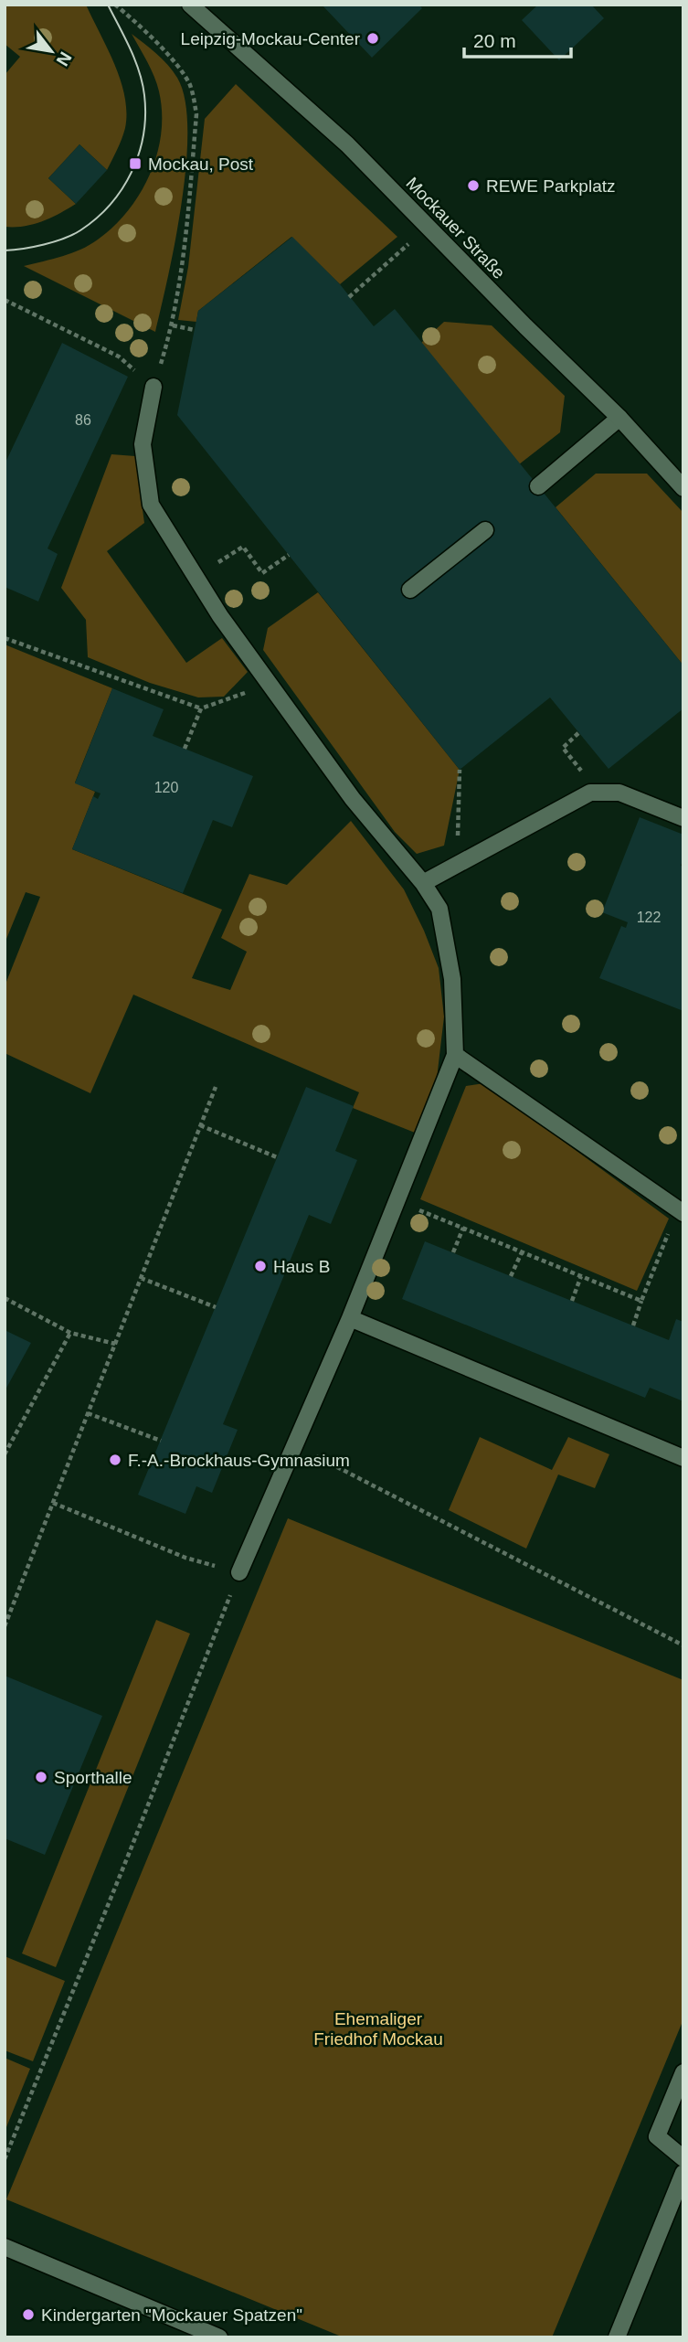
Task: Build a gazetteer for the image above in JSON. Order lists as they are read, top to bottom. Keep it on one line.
{"streets":{"street":["Mockauer Straße"]},"parks":["Ehemaliger Friedhof Mockau"],"places":{"other":["Leipzig-Mockau-Center","REWE Parkplatz","Haus B","F.-A.-Brockhaus-Gymnasium","Sporthalle","Kindergarten \"Mockauer Spatzen\""],"transit":["Mockau, Post"]},"house_numbers":["86","120","122"],"scale_bar":"20 m","north":"bottom right"}
